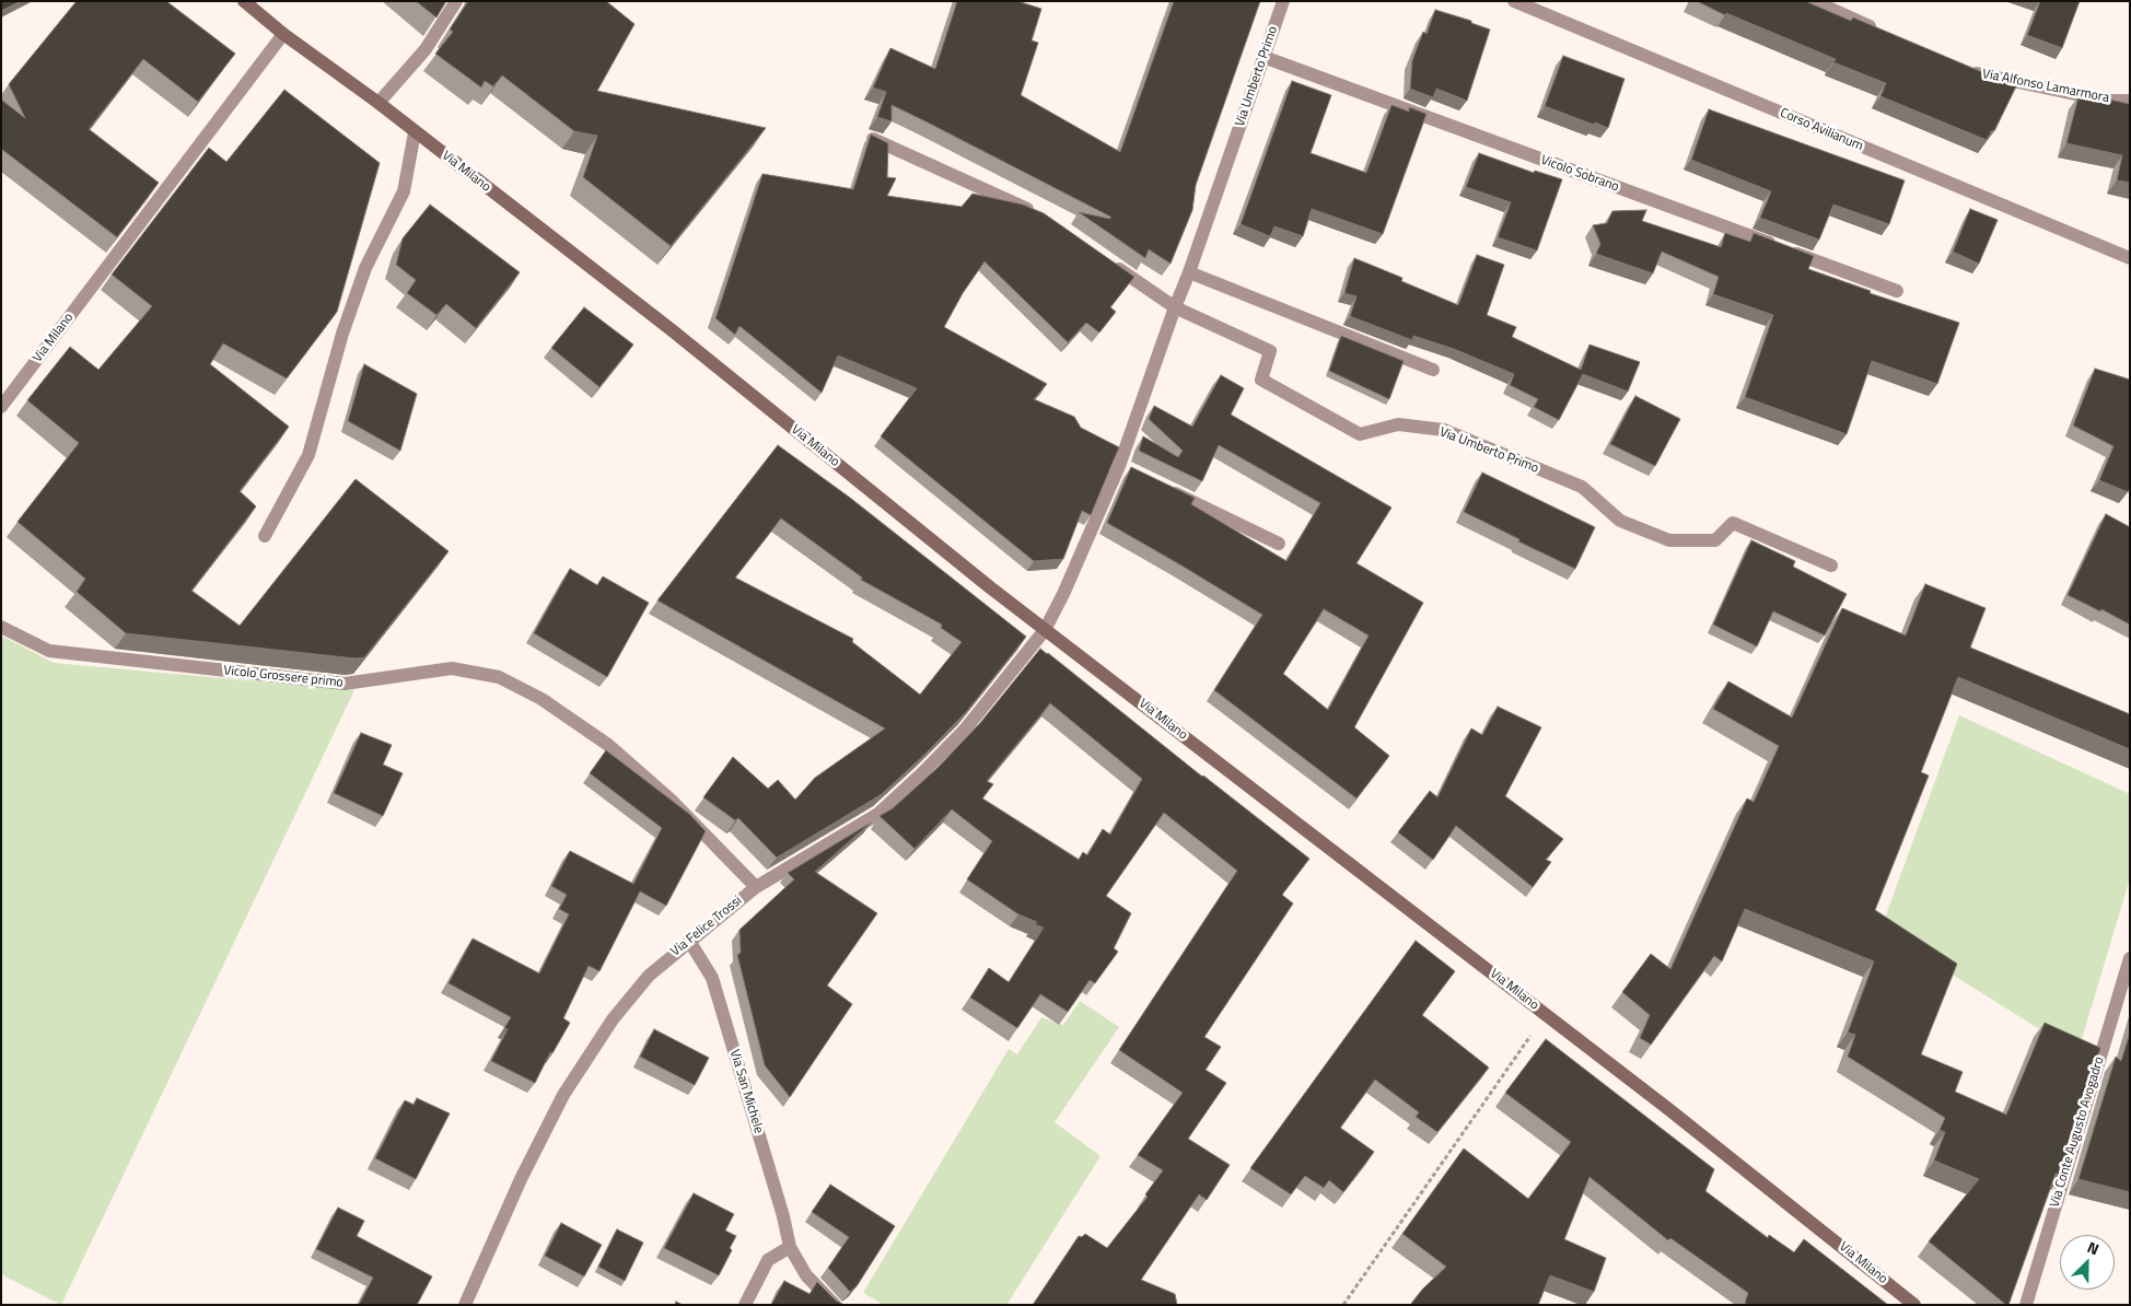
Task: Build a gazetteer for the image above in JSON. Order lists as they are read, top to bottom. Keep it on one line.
{"streets":{"main road":["Via Milano"],"street":["Via Umberto Primo","Via Alfonso Lamarmora","Corso Avilianum","Vicolo Sobrano","Vicolo Grossere primo","Via Felice Trossi","Via San Michele","Via Conte Augusto Avogadro"]},"crossings":[["Via Umberto Primo","Via Milano"],["Via Umberto Primo","Vicolo Sobrano"],["Via Umberto Primo","Via Felice Trossi"],["Via Milano","Via Felice Trossi"],["Vicolo Grossere primo","Via Felice Trossi"],["Via Felice Trossi","Via San Michele"]],"north":"top right"}
